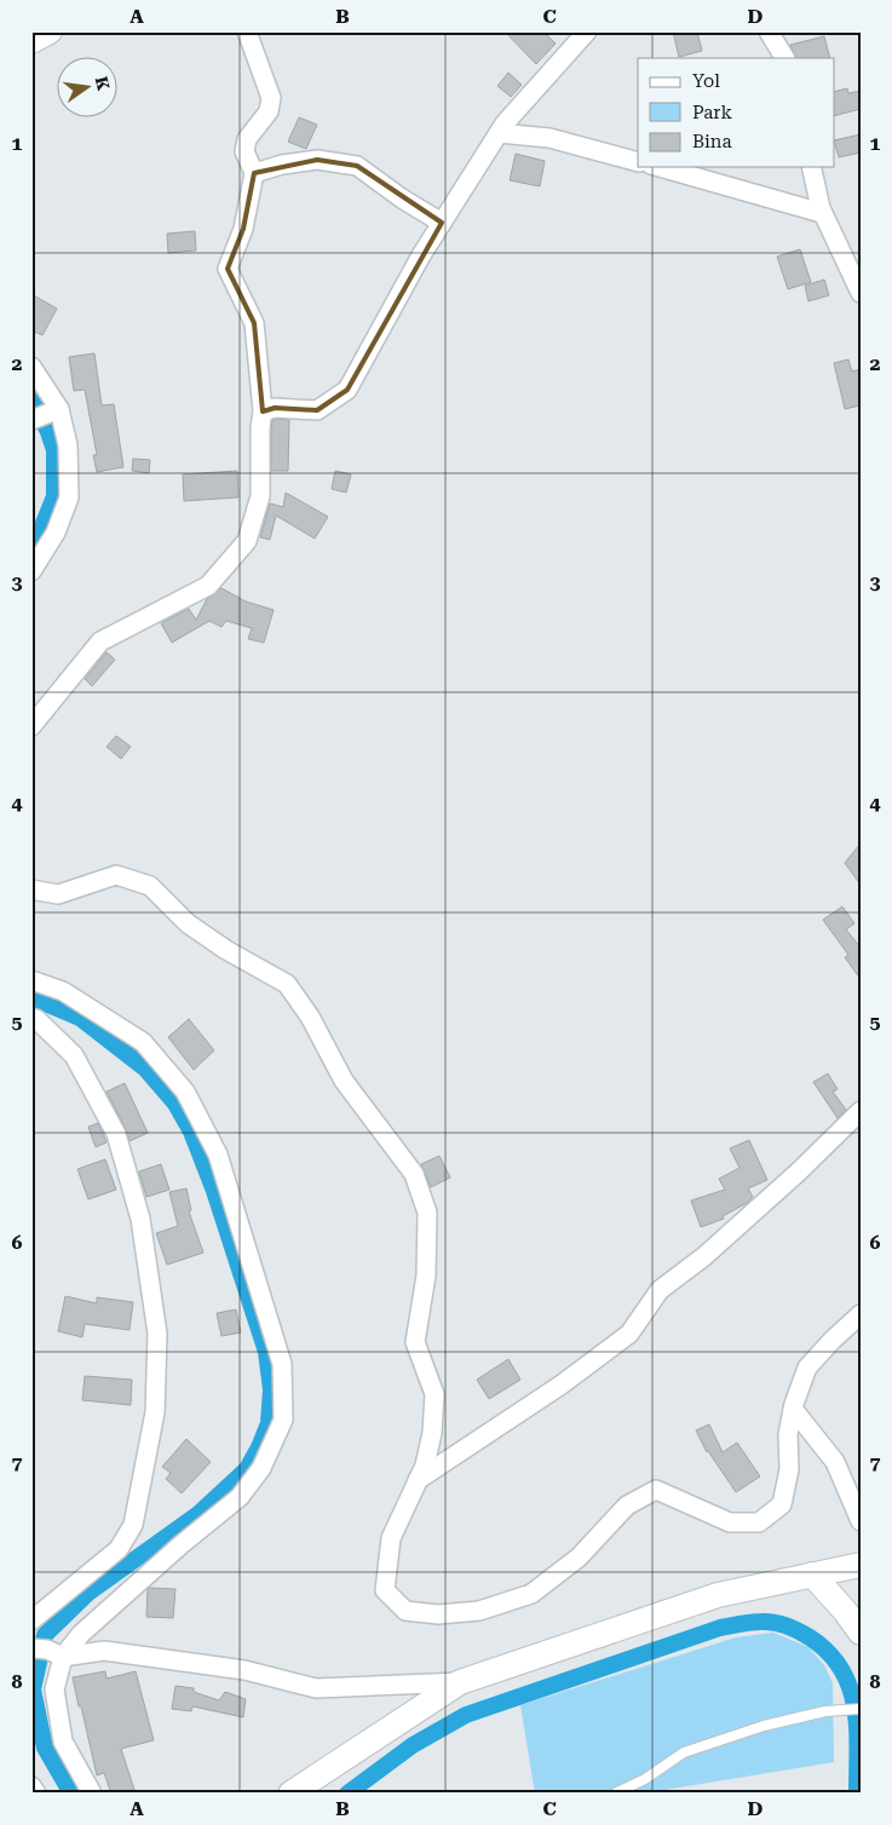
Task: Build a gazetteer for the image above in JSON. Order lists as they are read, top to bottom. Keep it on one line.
{"legend":["Yol","Park","Bina"],"north":"right","grid":{"columns":["A","B","C","D"],"rows":["1","2","3","4","5","6","7","8"]}}
